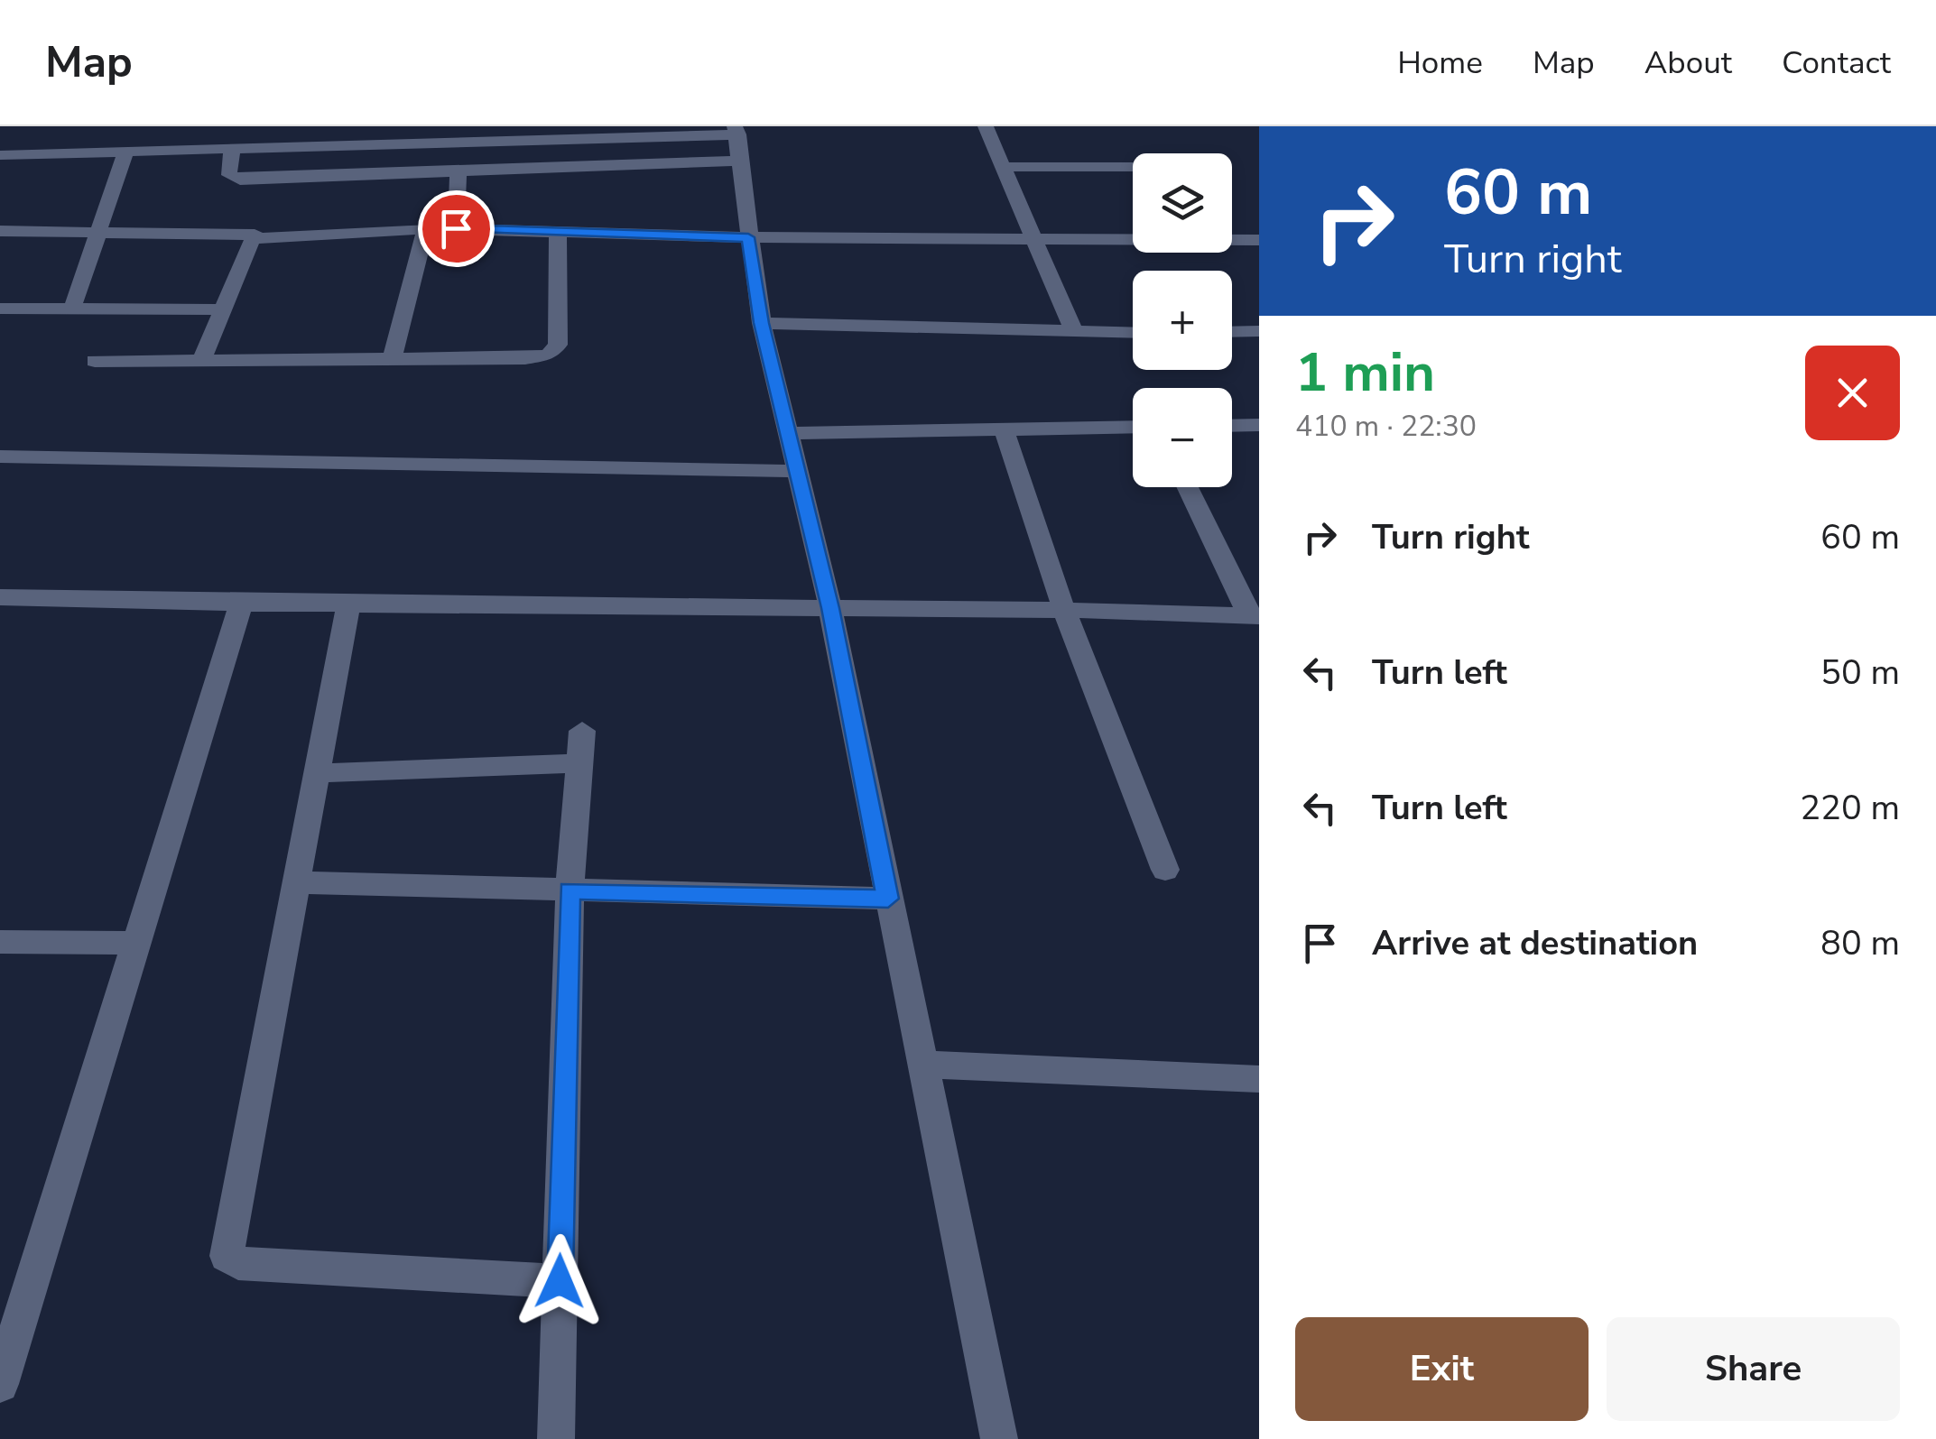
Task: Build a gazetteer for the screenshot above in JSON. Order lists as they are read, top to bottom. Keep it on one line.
{"page":{"header":"Map","nav":["Home","Map","About","Contact"],"turn":["60 m","Turn right"],"map_buttons":["+","−"],"heading":["1 min","410 m · 22:30"],"list":[{"name":"Turn right","value":"60 m"},{"name":"Turn left","value":"50 m"},{"name":"Turn left","value":"220 m"},{"name":"Arrive at destination","value":"80 m"}],"buttons":["Exit","Share"]}}
